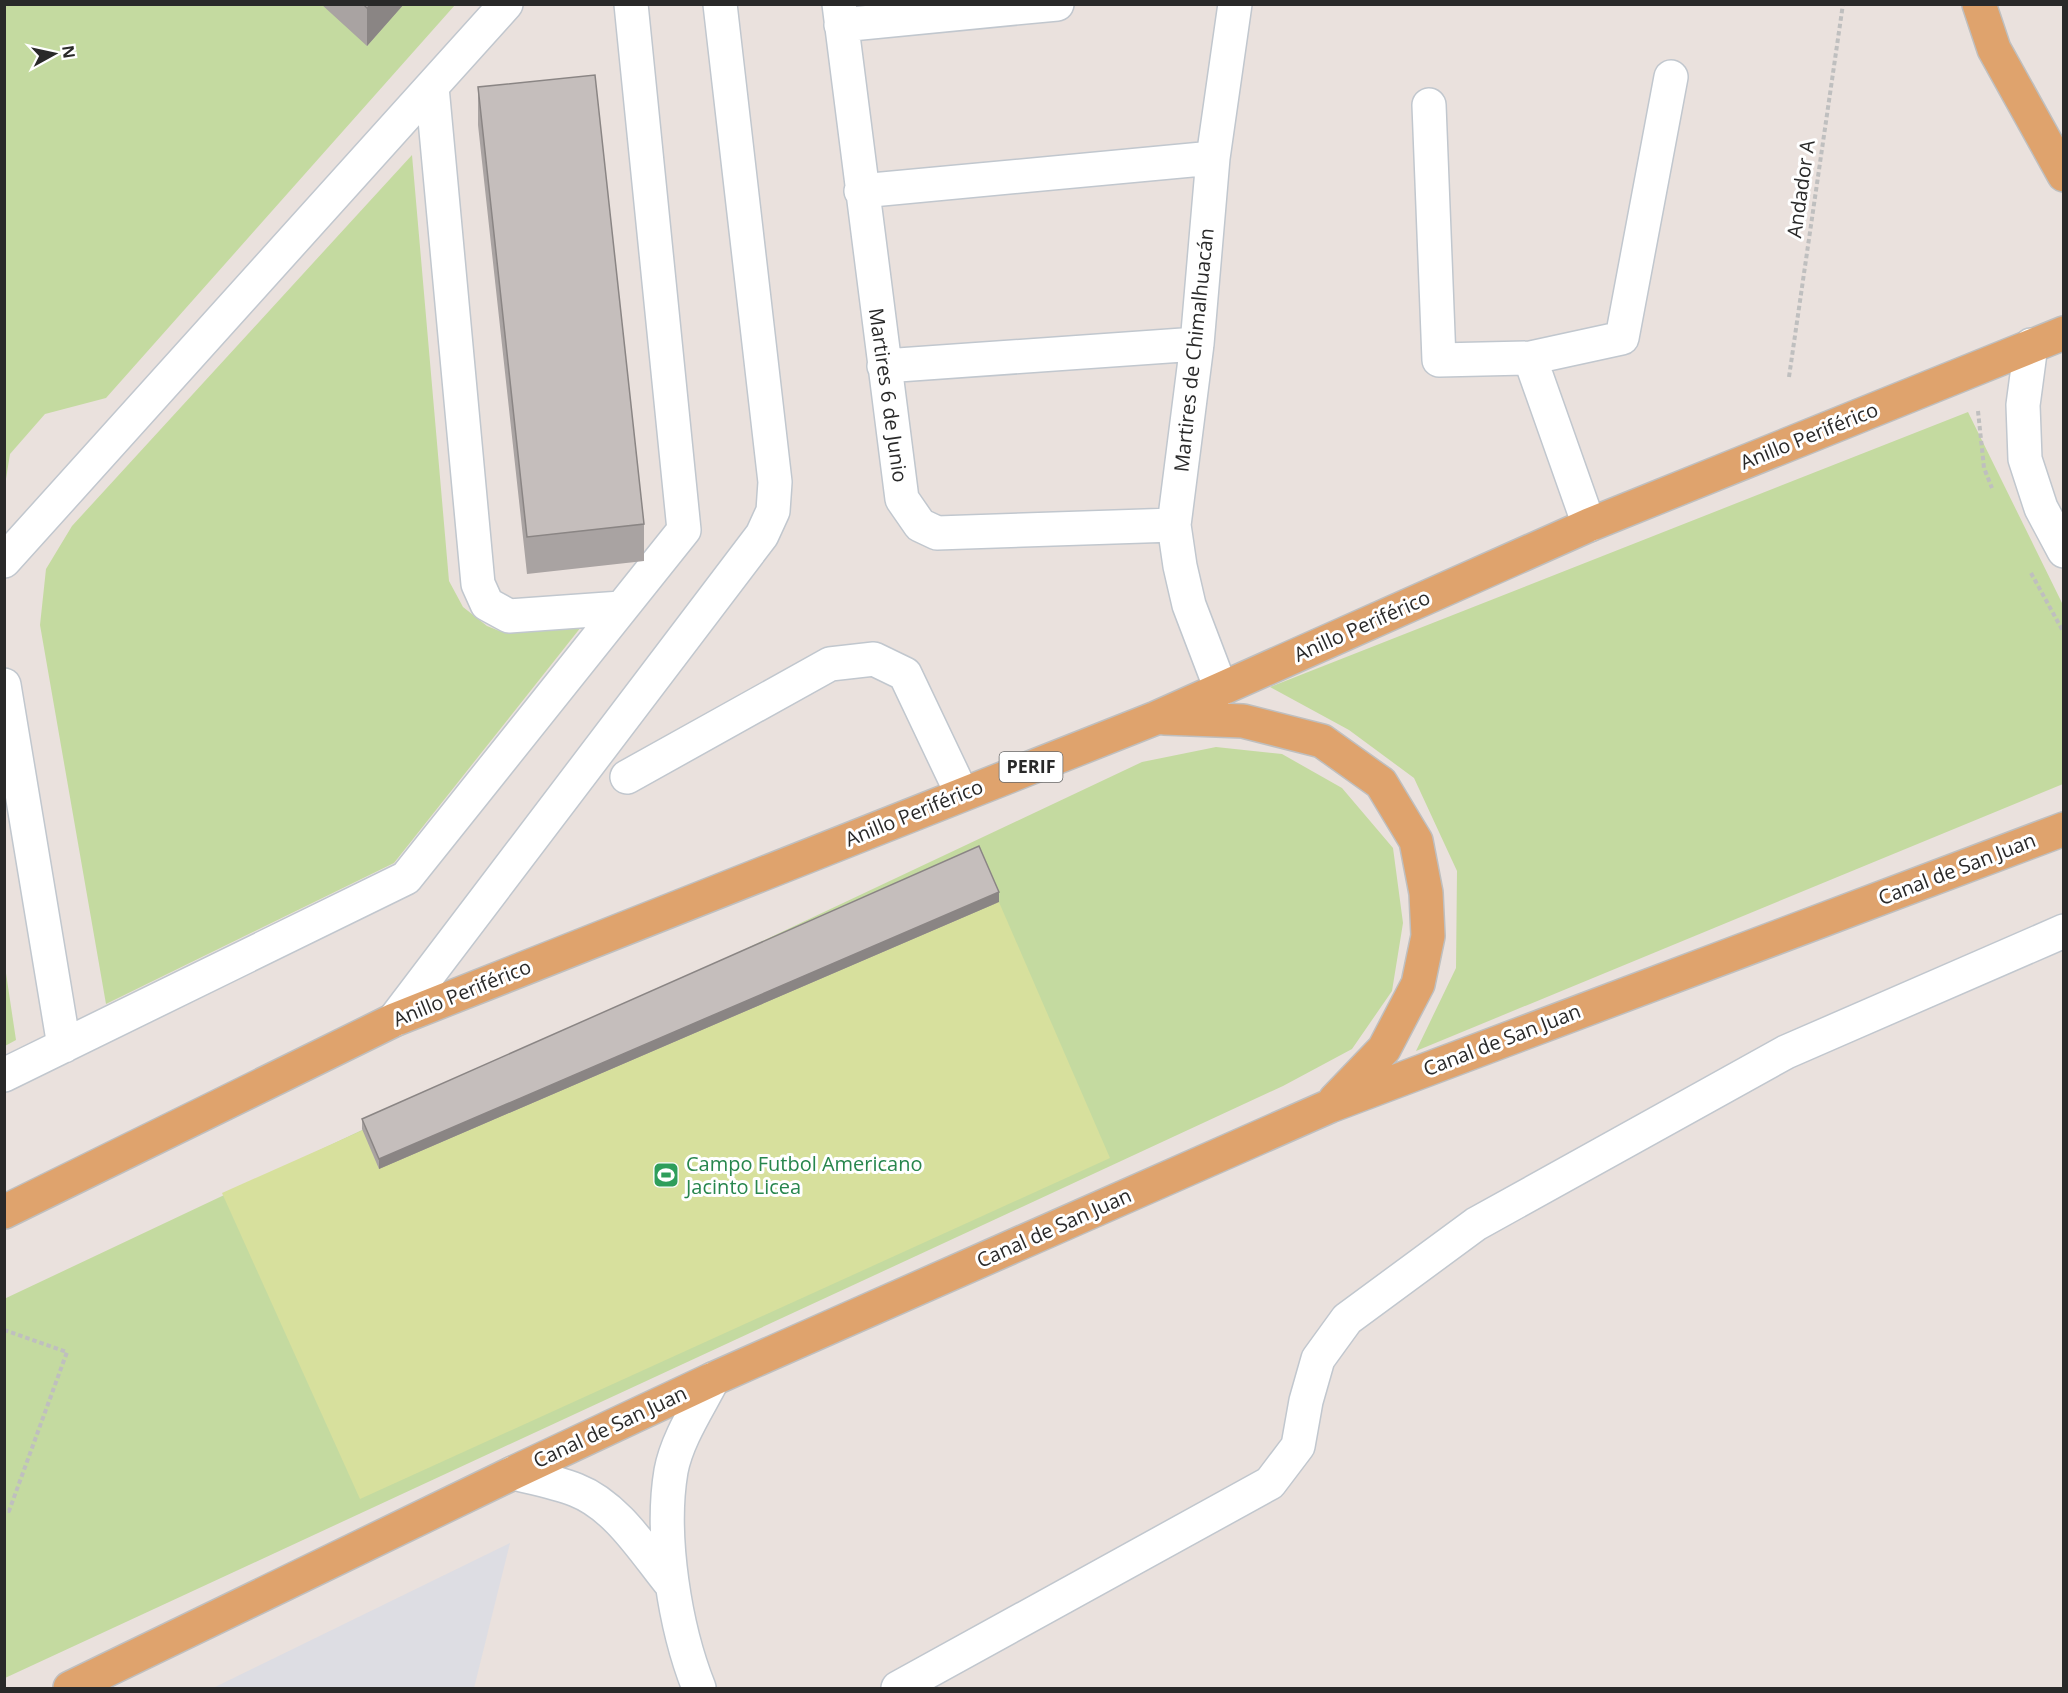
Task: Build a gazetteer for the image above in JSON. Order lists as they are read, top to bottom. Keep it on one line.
{"streets":{"main road":["Anillo Periférico","PERIF","Canal de San Juan"],"street":["Martires de Chimalhuacán","Martires 6 de Junio"],"path":["Andador A"]},"crossings":[["Martires de Chimalhuacán","Martires 6 de Junio"],["Martires de Chimalhuacán","Anillo Periférico"]],"places":{"sports":["Campo Futbol Americano Jacinto Licea"]},"north":"right"}
